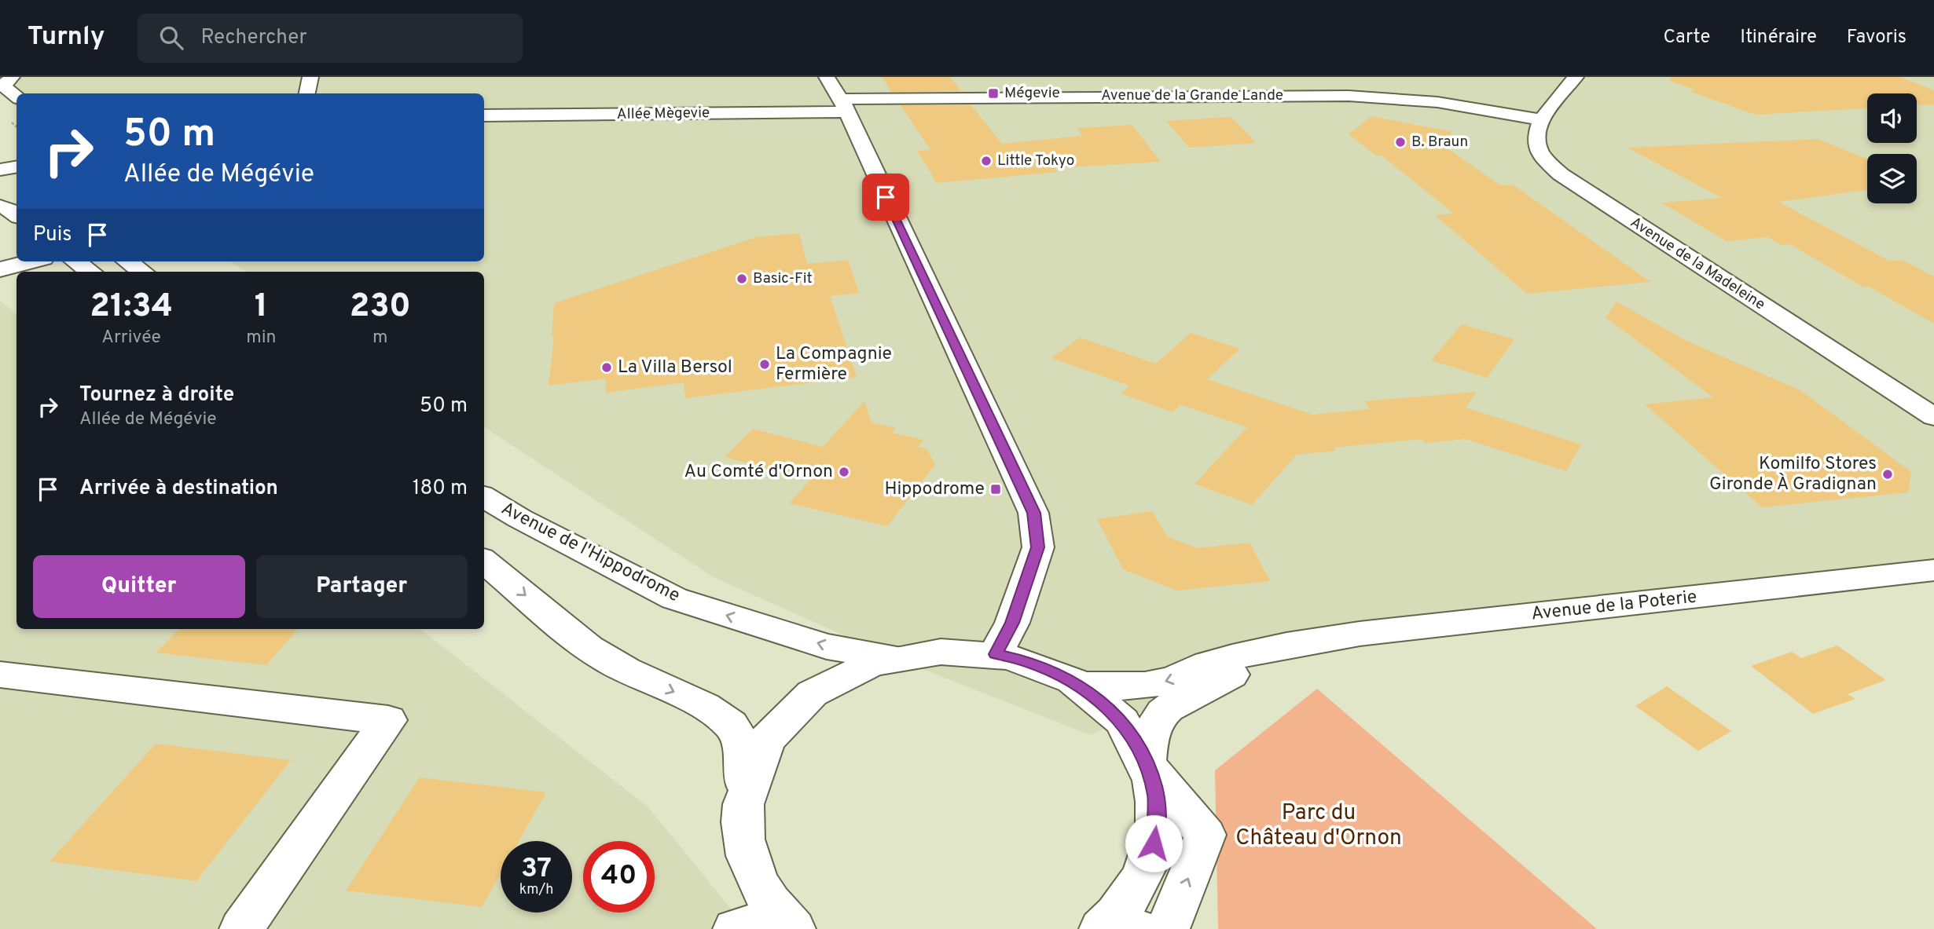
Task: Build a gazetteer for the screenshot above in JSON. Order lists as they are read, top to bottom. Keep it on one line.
{"streets":{"street":["Avenue de la Grande Lande","Allée Mègevie","Avenue de la Madeleine","Avenue de l'Hippodrome","Avenue de la Poterie"]},"crossings":[["Avenue de la Grande Lande","Allée Mègevie"],["Avenue de la Grande Lande","Avenue de la Madeleine"]],"parks":["Parc du Château d'Ornon"],"places":{"transit":["Mégevie","Hippodrome"],"other":["B. Braun","Little Tokyo","Basic-Fit","La Compagnie Fermière","La Villa Bersol","Au Comté d'Ornon","Komilfo Stores Gironde À Gradignan"]},"page":{"header":"Turnly","search":"Rechercher","nav":["Carte","Itinéraire","Favoris"],"turn":["50 m","Allée de Mégévie"],"then":"Puis","eta":["21:34","Arrivée","1","min","230","m"],"list":[{"name":"Tournez à droite","note":"Allée de Mégévie","value":"50 m"},{"name":"Arrivée à destination","value":"180 m"}],"buttons":["Quitter","Partager"],"speed":"37 km/h","limit":"40"}}
